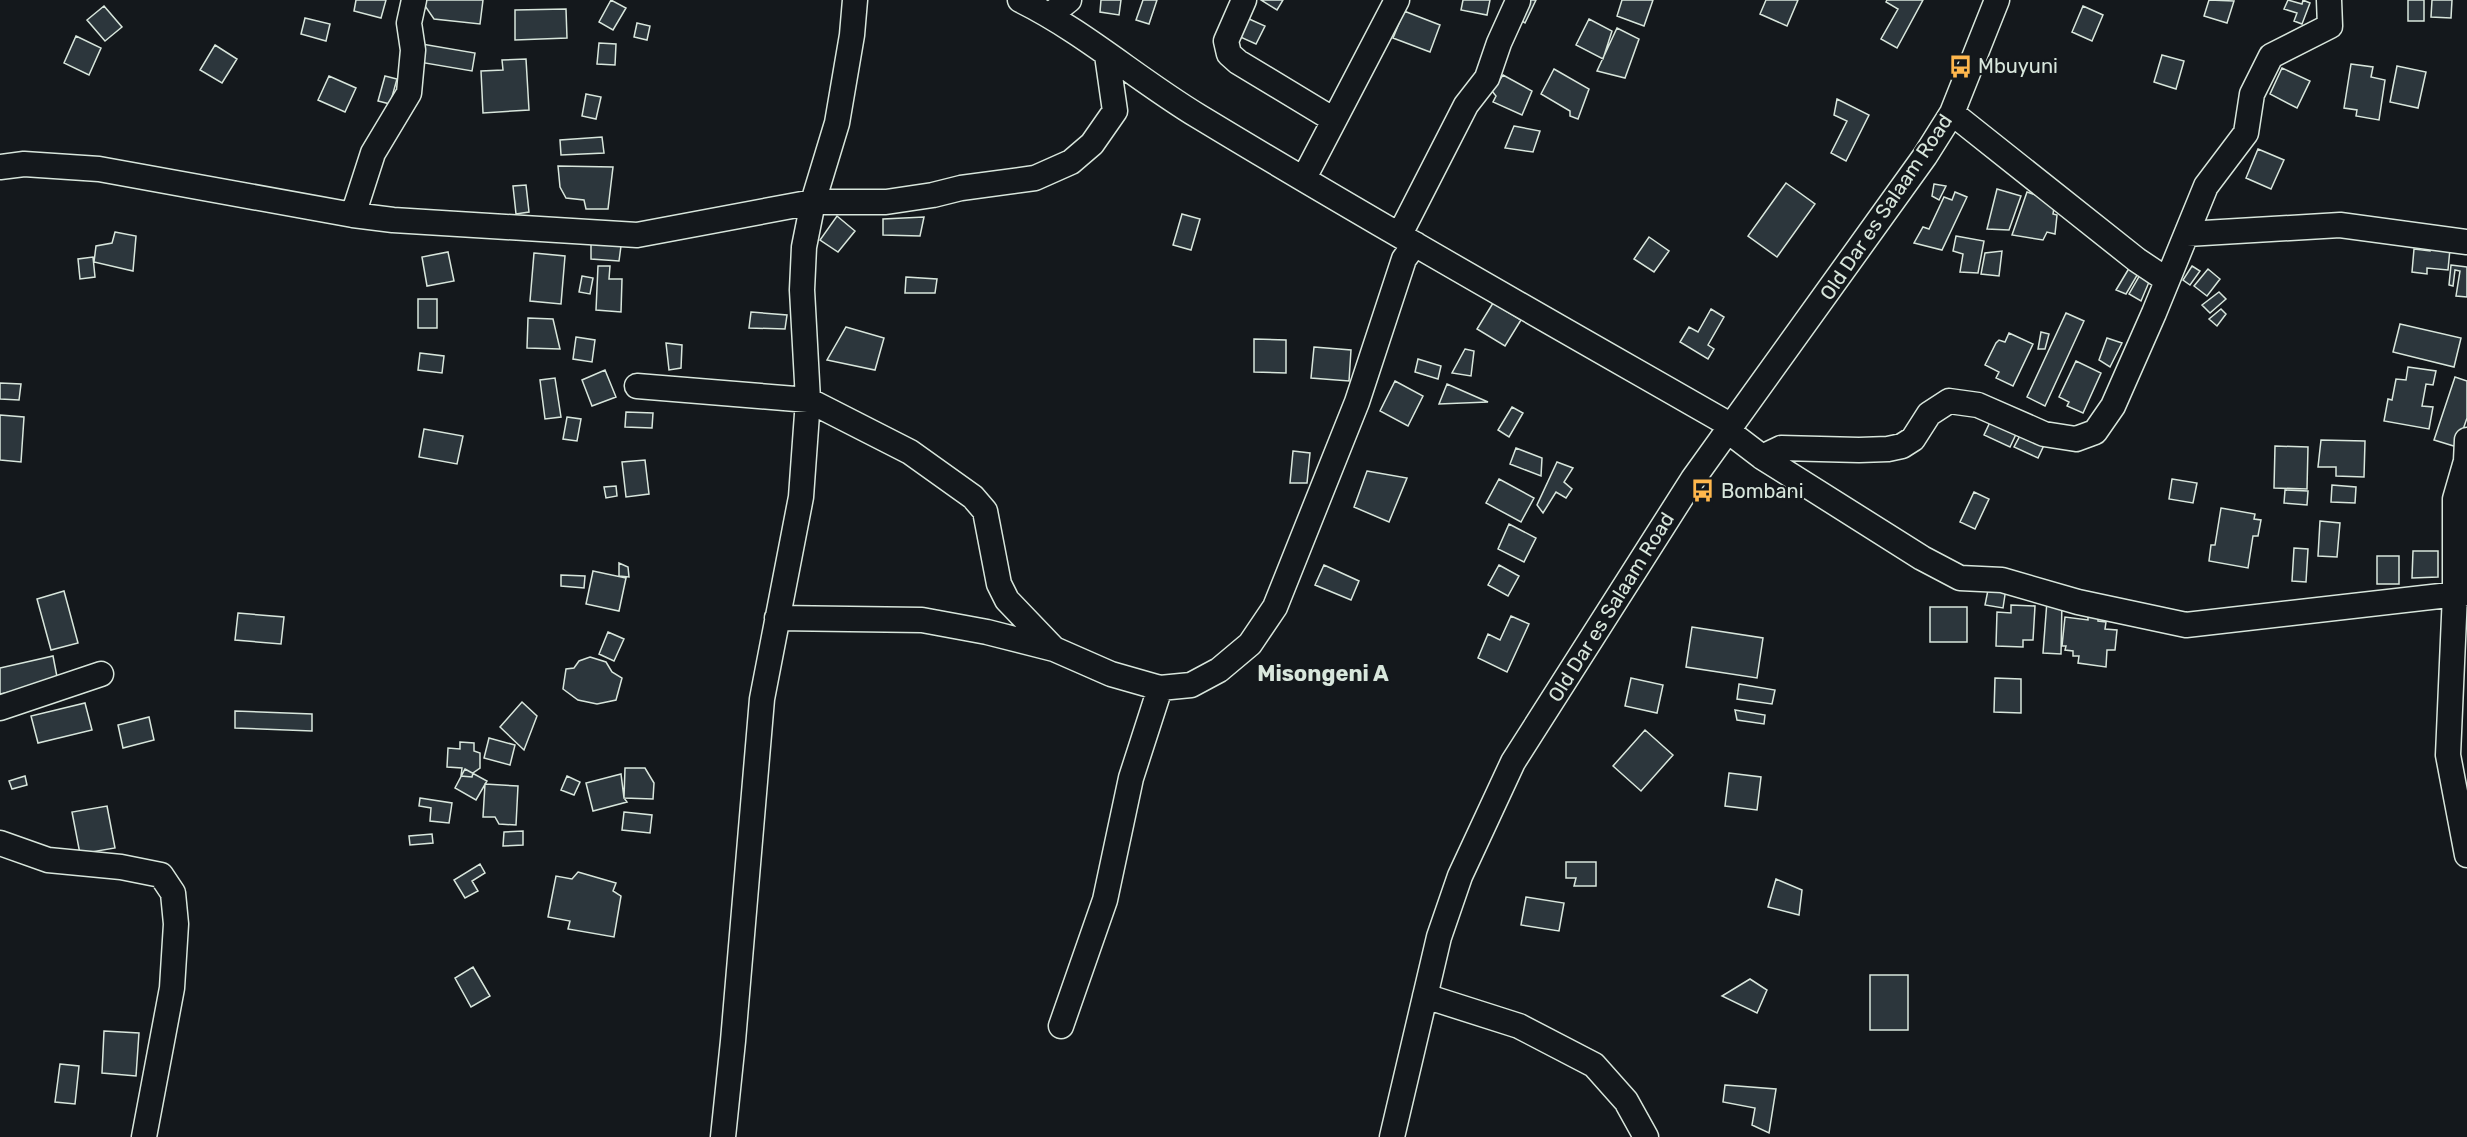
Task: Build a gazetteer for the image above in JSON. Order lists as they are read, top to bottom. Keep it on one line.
{"streets":{"street":["Old Dar es Salaam Road"]},"districts":["Misongeni A"],"places":{"bus stop":["Mbuyuni","Bombani"]}}
